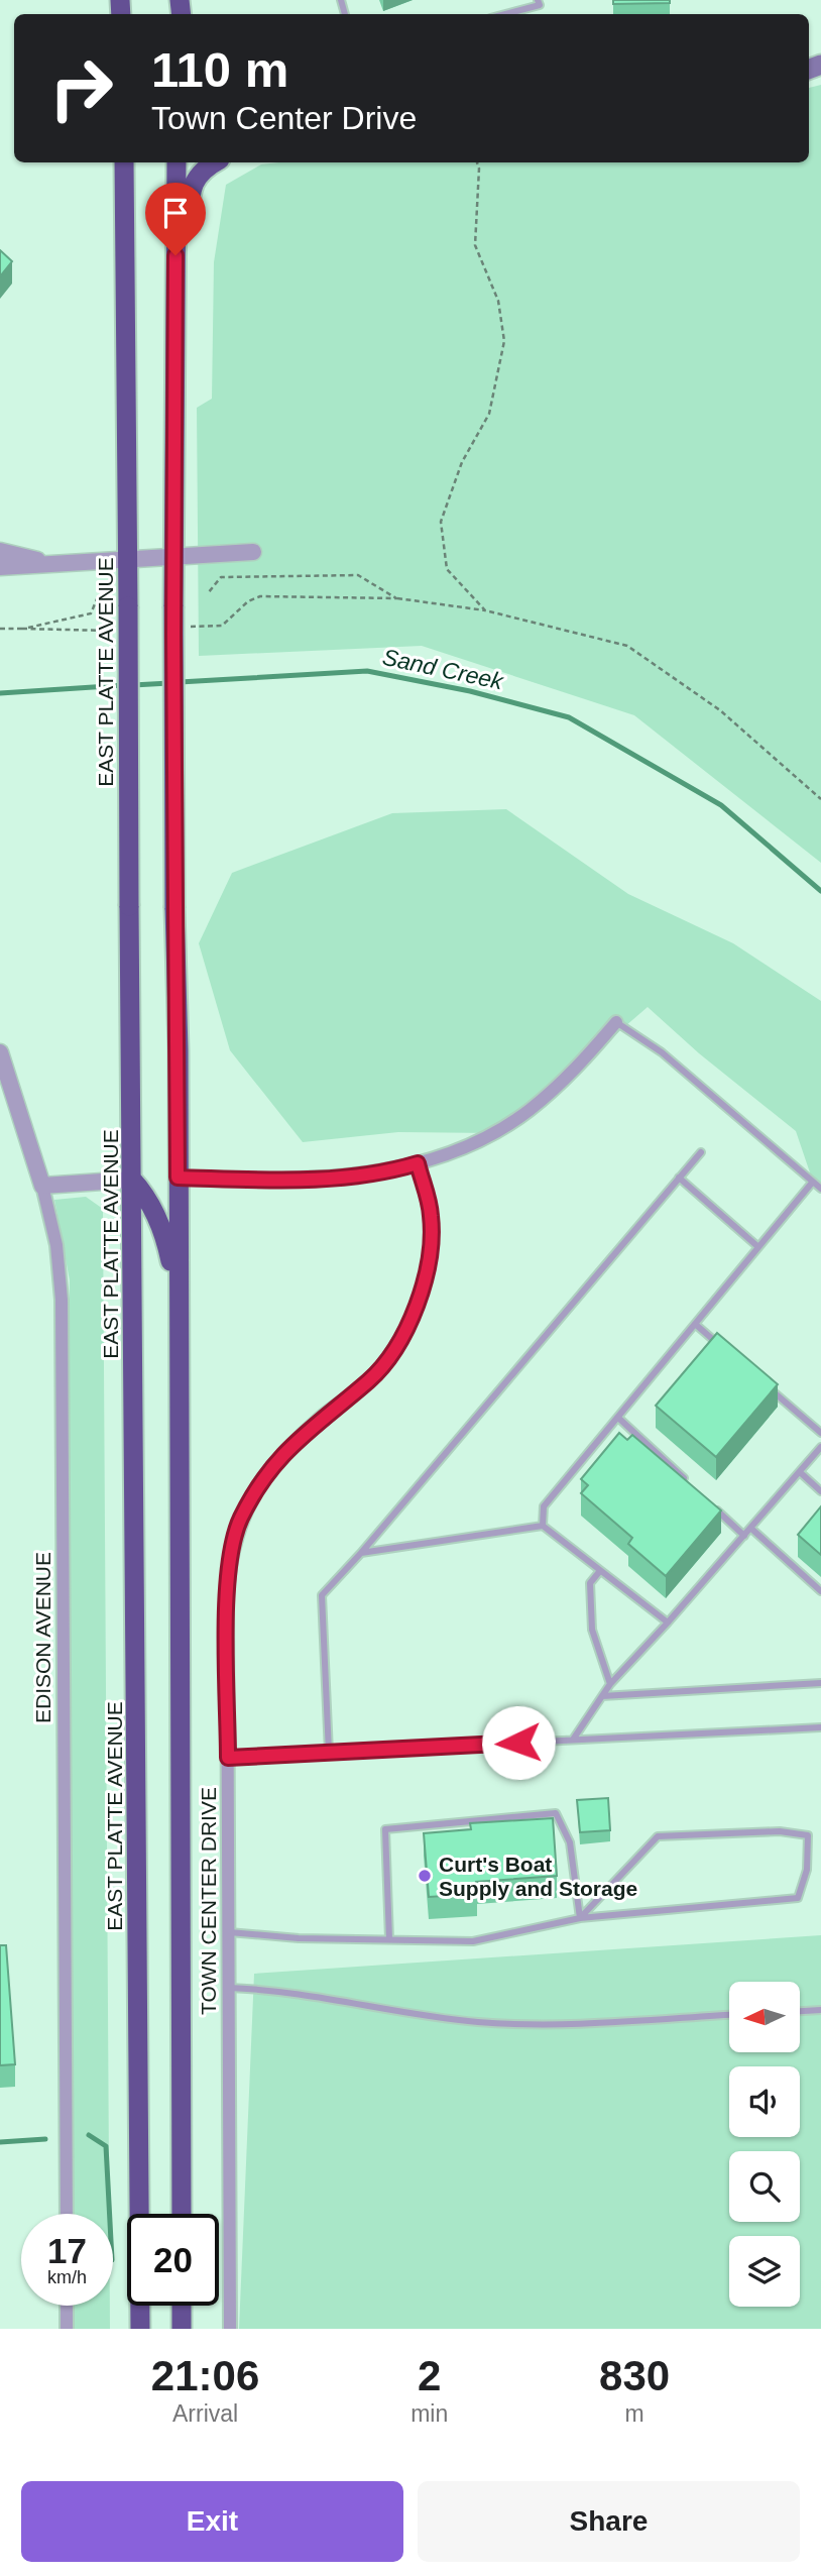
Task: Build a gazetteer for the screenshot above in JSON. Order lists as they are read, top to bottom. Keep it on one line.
{"streets":{"highway":["EAST PLATTE AVENUE"],"street":["EDISON AVENUE","TOWN CENTER DRIVE"]},"water":["Sand Creek"],"places":["Curt's Boat Supply and Storage"],"north":"left","page":{"turn":["110 m","Town Center Drive"],"speed":"17 km/h","limit":"20","eta":["21:06","Arrival","2","min","830","m"],"buttons":["Exit","Share"]}}
